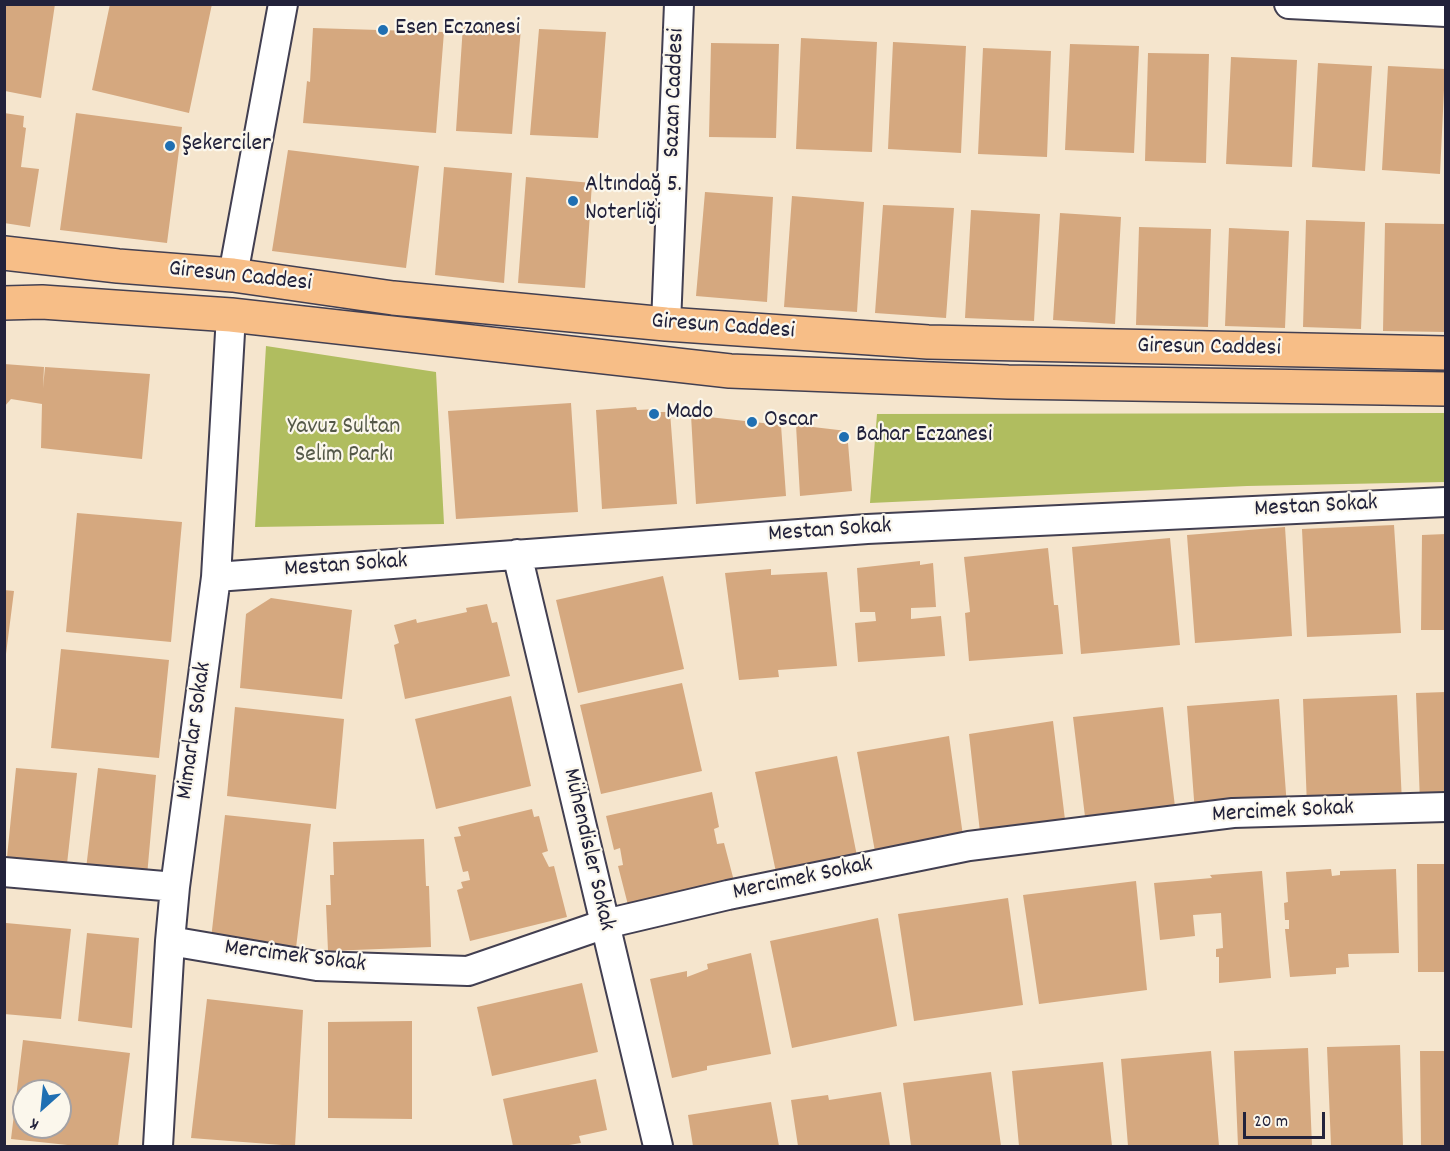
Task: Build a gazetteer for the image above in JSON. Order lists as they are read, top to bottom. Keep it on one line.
{"streets":{"main road":["Giresun Caddesi"],"street":["Sazan Caddesi","Mestan Sokak","Mimarlar Sokak","Mercimek Sokak","Mühendisler Sokak"]},"crossings":[["Sazan Caddesi","Giresun Caddesi"],["Giresun Caddesi","Mimarlar Sokak"],["Mestan Sokak","Mimarlar Sokak"],["Mestan Sokak","Mühendisler Sokak"],["Mimarlar Sokak","Mercimek Sokak"],["Mercimek Sokak","Mühendisler Sokak"]],"parks":["Yavuz Sultan Selim Parkı"],"places":["Esen Eczanesi","Şekerciler","Altındağ 5. Noterliği","Mado","Oscar","Bahar Eczanesi"],"scale_bar":"20 m","north":"bottom left"}
